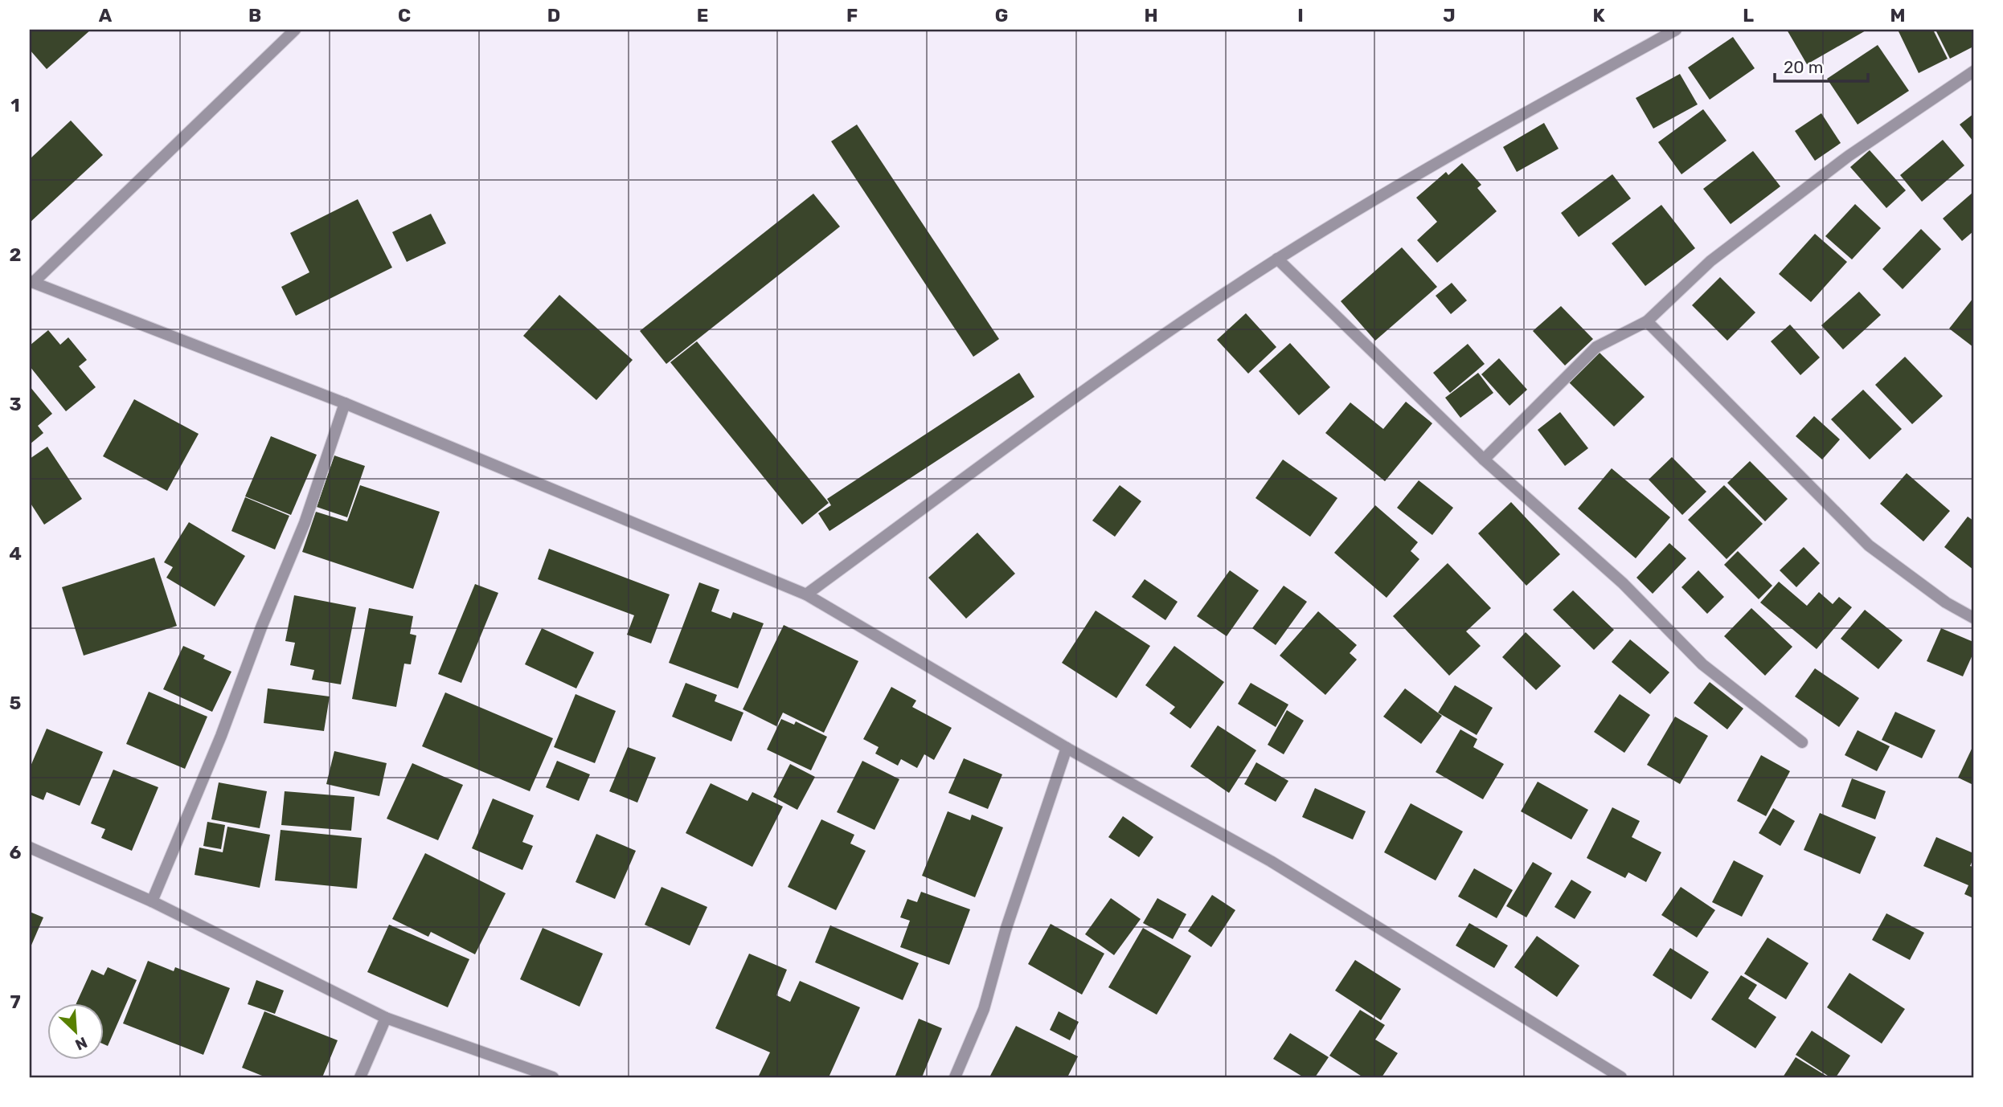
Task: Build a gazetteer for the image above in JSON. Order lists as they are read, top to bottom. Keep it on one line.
{"scale_bar":"20 m","north":"bottom right","grid":{"columns":["A","B","C","D","E","F","G","H","I","J","K","L","M"],"rows":["1","2","3","4","5","6","7"]}}
